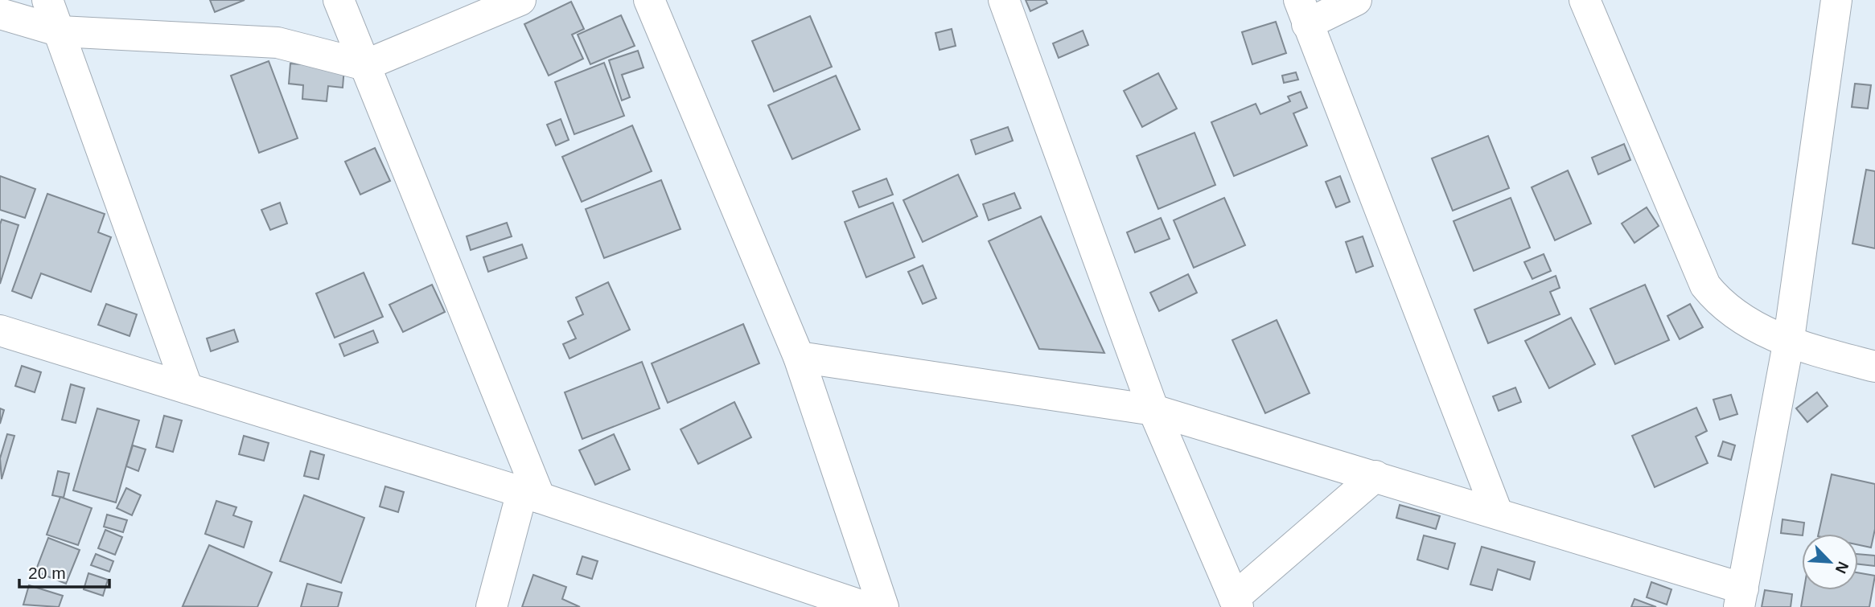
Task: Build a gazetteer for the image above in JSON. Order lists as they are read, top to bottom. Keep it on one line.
{"scale_bar":"20 m","north":"bottom right"}
